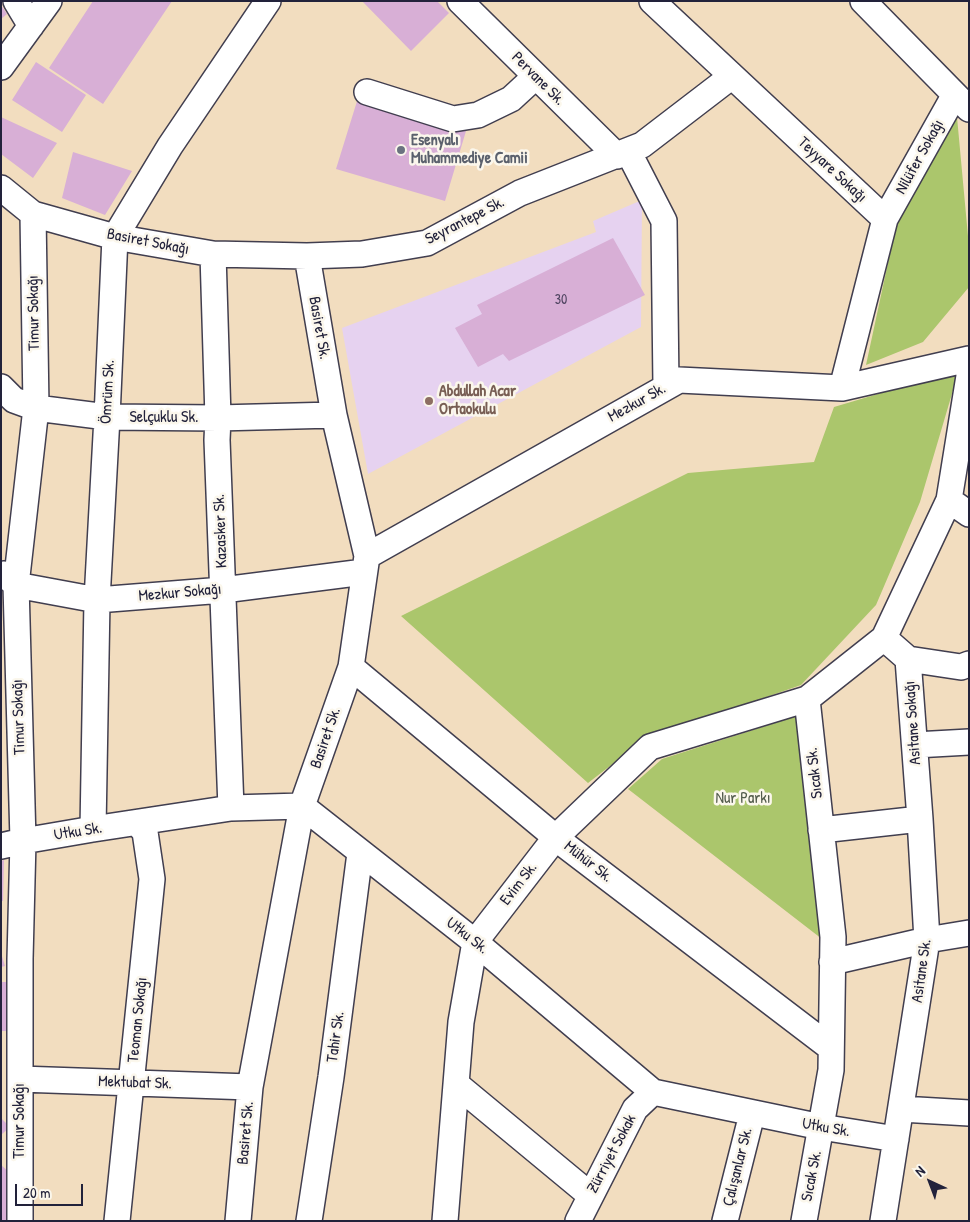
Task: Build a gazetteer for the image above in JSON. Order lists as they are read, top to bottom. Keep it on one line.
{"streets":{"street":["Pervane Sk.","Nilüfer Sokağı","Teyyare Sokağı","Seyrantepe Sk.","Basiret Sokağı","Timur Sokağı","Basiret Sk.","Ömrüm Sk.","Mezkur Sk.","Selçuklu Sk.","Kazasker Sk.","Mezkur Sokağı","Asitane Sokağı","Sıcak Sk.","Utku Sk.","Mühür Sk.","Evim Sk.","Asitane Sk.","Teoman Sokağı","Tahir Sk.","Mektubat Sk.","Zürriyet Sokak","Çalışanlar Sk."]},"crossings":[["Pervane Sk.","Seyrantepe Sk."],["Pervane Sk.","Mezkur Sk."],["Nilüfer Sokağı","Teyyare Sokağı"],["Teyyare Sokağı","Seyrantepe Sk."],["Seyrantepe Sk.","Basiret Sokağı"],["Seyrantepe Sk.","Basiret Sk."],["Basiret Sokağı","Timur Sokağı"],["Basiret Sokağı","Basiret Sk."],["Basiret Sokağı","Ömrüm Sk."],["Basiret Sokağı","Kazasker Sk."],["Timur Sokağı","Selçuklu Sk."],["Timur Sokağı","Mezkur Sokağı"],["Timur Sokağı","Utku Sk."],["Timur Sokağı","Mektubat Sk."],["Basiret Sk.","Mezkur Sk."],["Basiret Sk.","Selçuklu Sk."],["Basiret Sk.","Mezkur Sokağı"],["Basiret Sk.","Utku Sk."],["Basiret Sk.","Mühür Sk."],["Basiret Sk.","Mektubat Sk."],["Ömrüm Sk.","Selçuklu Sk."],["Ömrüm Sk.","Mezkur Sokağı"],["Ömrüm Sk.","Utku Sk."],["Mezkur Sk.","Mezkur Sokağı"],["Selçuklu Sk.","Kazasker Sk."],["Kazasker Sk.","Mezkur Sokağı"],["Kazasker Sk.","Utku Sk."],["Asitane Sokağı","Asitane Sk."],["Sıcak Sk.","Utku Sk."],["Sıcak Sk.","Mühür Sk."],["Sıcak Sk.","Evim Sk."],["Utku Sk.","Evim Sk."],["Utku Sk.","Asitane Sk."],["Utku Sk.","Teoman Sokağı"],["Utku Sk.","Tahir Sk."],["Utku Sk.","Zürriyet Sokak"],["Utku Sk.","Çalışanlar Sk."],["Mühür Sk.","Evim Sk."],["Teoman Sokağı","Mektubat Sk."]],"parks":["Nur Parkı"],"places":["Esenyalı Muhammediye Camii","Abdullah Acar Ortaokulu"],"house_numbers":["30"],"scale_bar":"20 m","north":"top left"}
